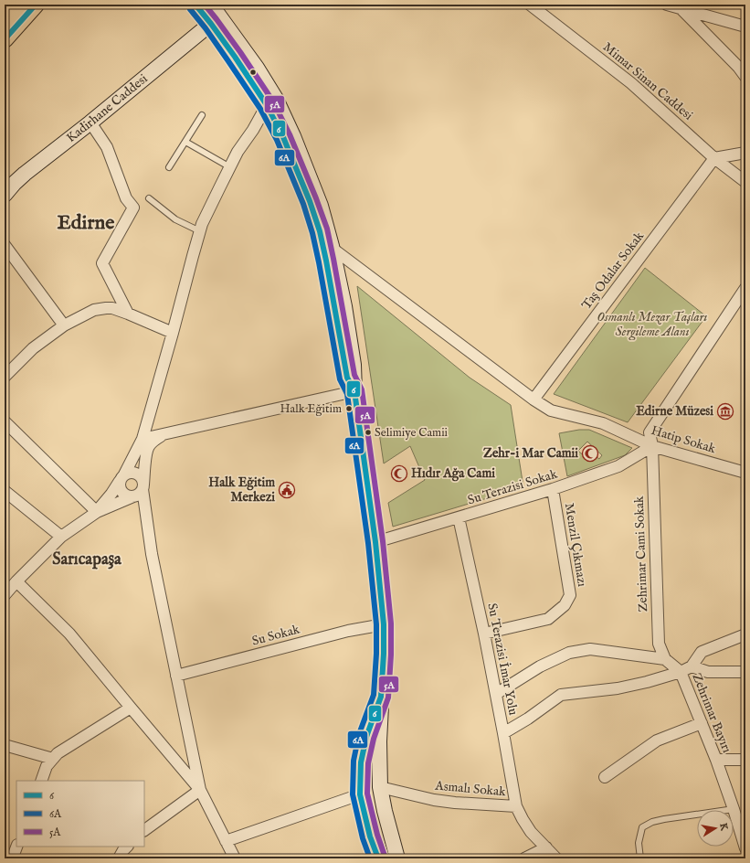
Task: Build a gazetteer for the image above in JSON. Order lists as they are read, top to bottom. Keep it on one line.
{"streets":{"main road":["Kadirhane Caddesi"],"street":["Mimar Sinan Caddesi","Taş Odalar Sokak","Hatip Sokak","Su Terazisi Sokak","Menzil Çıkmazı","Zehrimar Cami Sokak","Su Sokak","Su Terazisi İmar Yolu","Zehrimar Bayırı","Asmalı Sokak"]},"crossings":[["Mimar Sinan Caddesi","Taş Odalar Sokak"],["Taş Odalar Sokak","Hatip Sokak"],["Hatip Sokak","Su Terazisi Sokak"],["Hatip Sokak","Zehrimar Cami Sokak"],["Su Terazisi Sokak","Menzil Çıkmazı"],["Su Terazisi Sokak","Zehrimar Cami Sokak"],["Su Terazisi Sokak","Su Terazisi İmar Yolu"],["Menzil Çıkmazı","Su Terazisi İmar Yolu"],["Su Terazisi İmar Yolu","Asmalı Sokak"]],"districts":["Edirne","Sarıcapaşa"],"parks":["Osmanlı Mezar Taşları Sergileme Alanı"],"places":{"other":["Halk Eğitim","Selimiye Camii"],"museum":["Edirne Müzesi"],"mosque":["Zehr-i Mar Camii","Hıdır Ağa Cami"],"public building":["Halk Eğitim Merkezi"]},"lines":["transit line 6","transit line 5A","transit line 6A"],"legend":["6","6A","5A"],"north":"right"}
